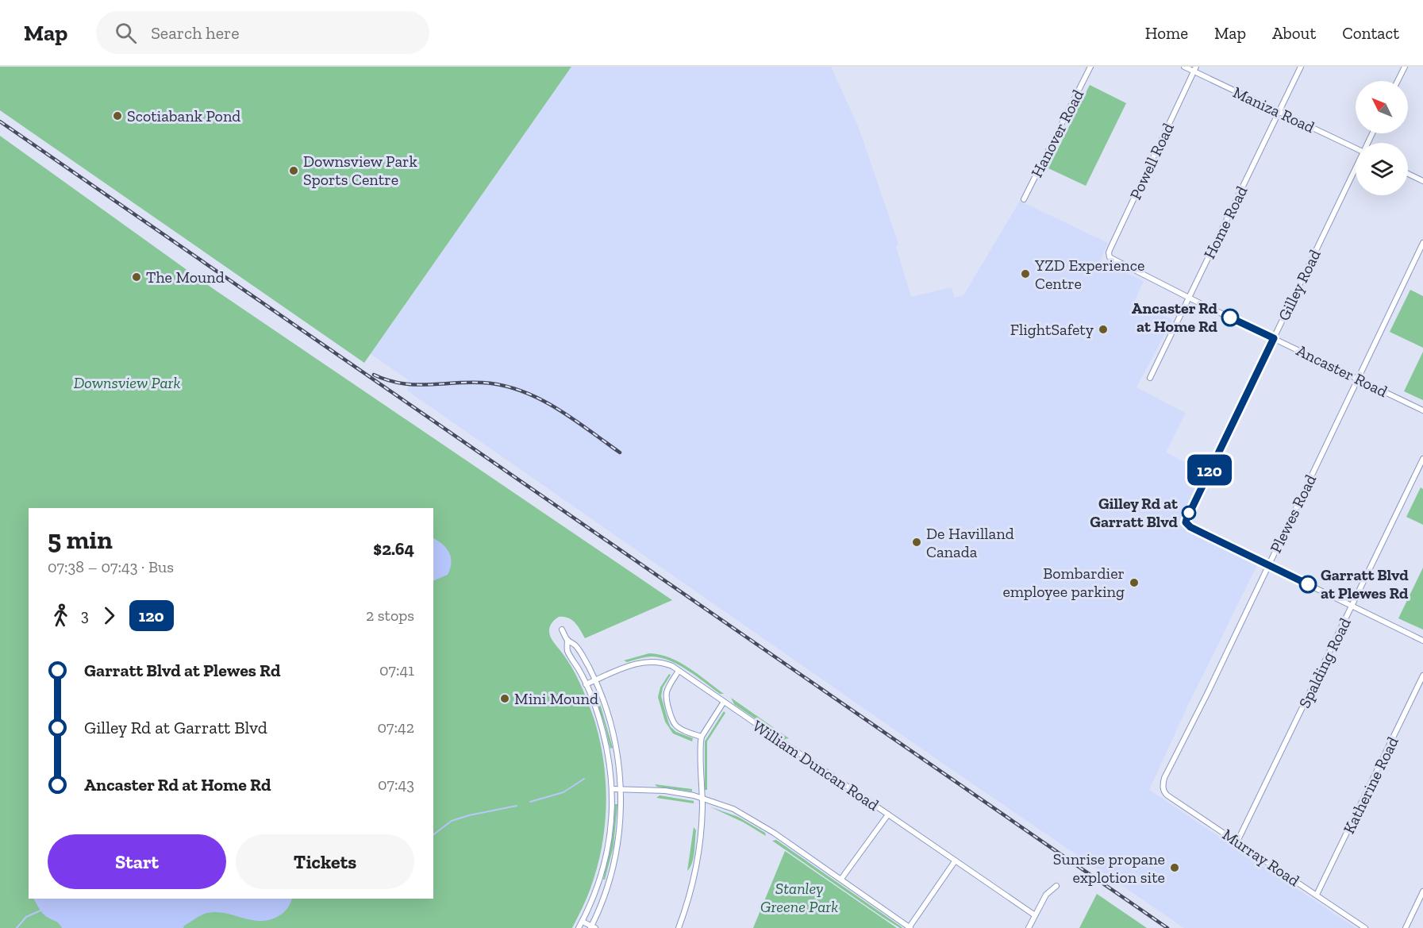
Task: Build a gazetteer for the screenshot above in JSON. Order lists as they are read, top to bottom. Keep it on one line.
{"streets":{"street":["Maniza Road","Hanover Road","Powell Road","Home Road","Gilley Road","Ancaster Road","Plewes Road","Spalding Road","William Duncan Road","Katherine Road","Murray Road"]},"crossings":[["Maniza Road","Powell Road"],["Maniza Road","Home Road"],["Powell Road","Ancaster Road"],["Home Road","Ancaster Road"],["Gilley Road","Ancaster Road"],["Gilley Road","Plewes Road"],["Ancaster Road","Plewes Road"],["Plewes Road","Murray Road"],["Spalding Road","Murray Road"],["Katherine Road","Murray Road"]],"parks":["Downsview Park","Stanley Greene Park"],"places":["Scotiabank Pond","Downsview Park Sports Centre","YZD Experience Centre","The Mound","Ancaster Rd at Home Rd","FlightSafety","Gilley Rd at Garratt Blvd","De Havilland Canada","Bombardier employee parking","Garratt Blvd at Plewes Rd","Mini Mound","Sunrise propane explotion site"],"lines":["bus line 120"],"north":"top left","page":{"header":"Map","search":"Search here","nav":["Home","Map","About","Contact"],"on_map":"120","heading":["5 min","07:38 – 07:43 · Bus","$2.64"],"legs":["3","120","2 stops"],"list":[{"name":"Garratt Blvd at Plewes Rd","value":"07:41"},{"name":"Gilley Rd at Garratt Blvd","value":"07:42"},{"name":"Ancaster Rd at Home Rd","value":"07:43"}],"buttons":["Start","Tickets"]}}
